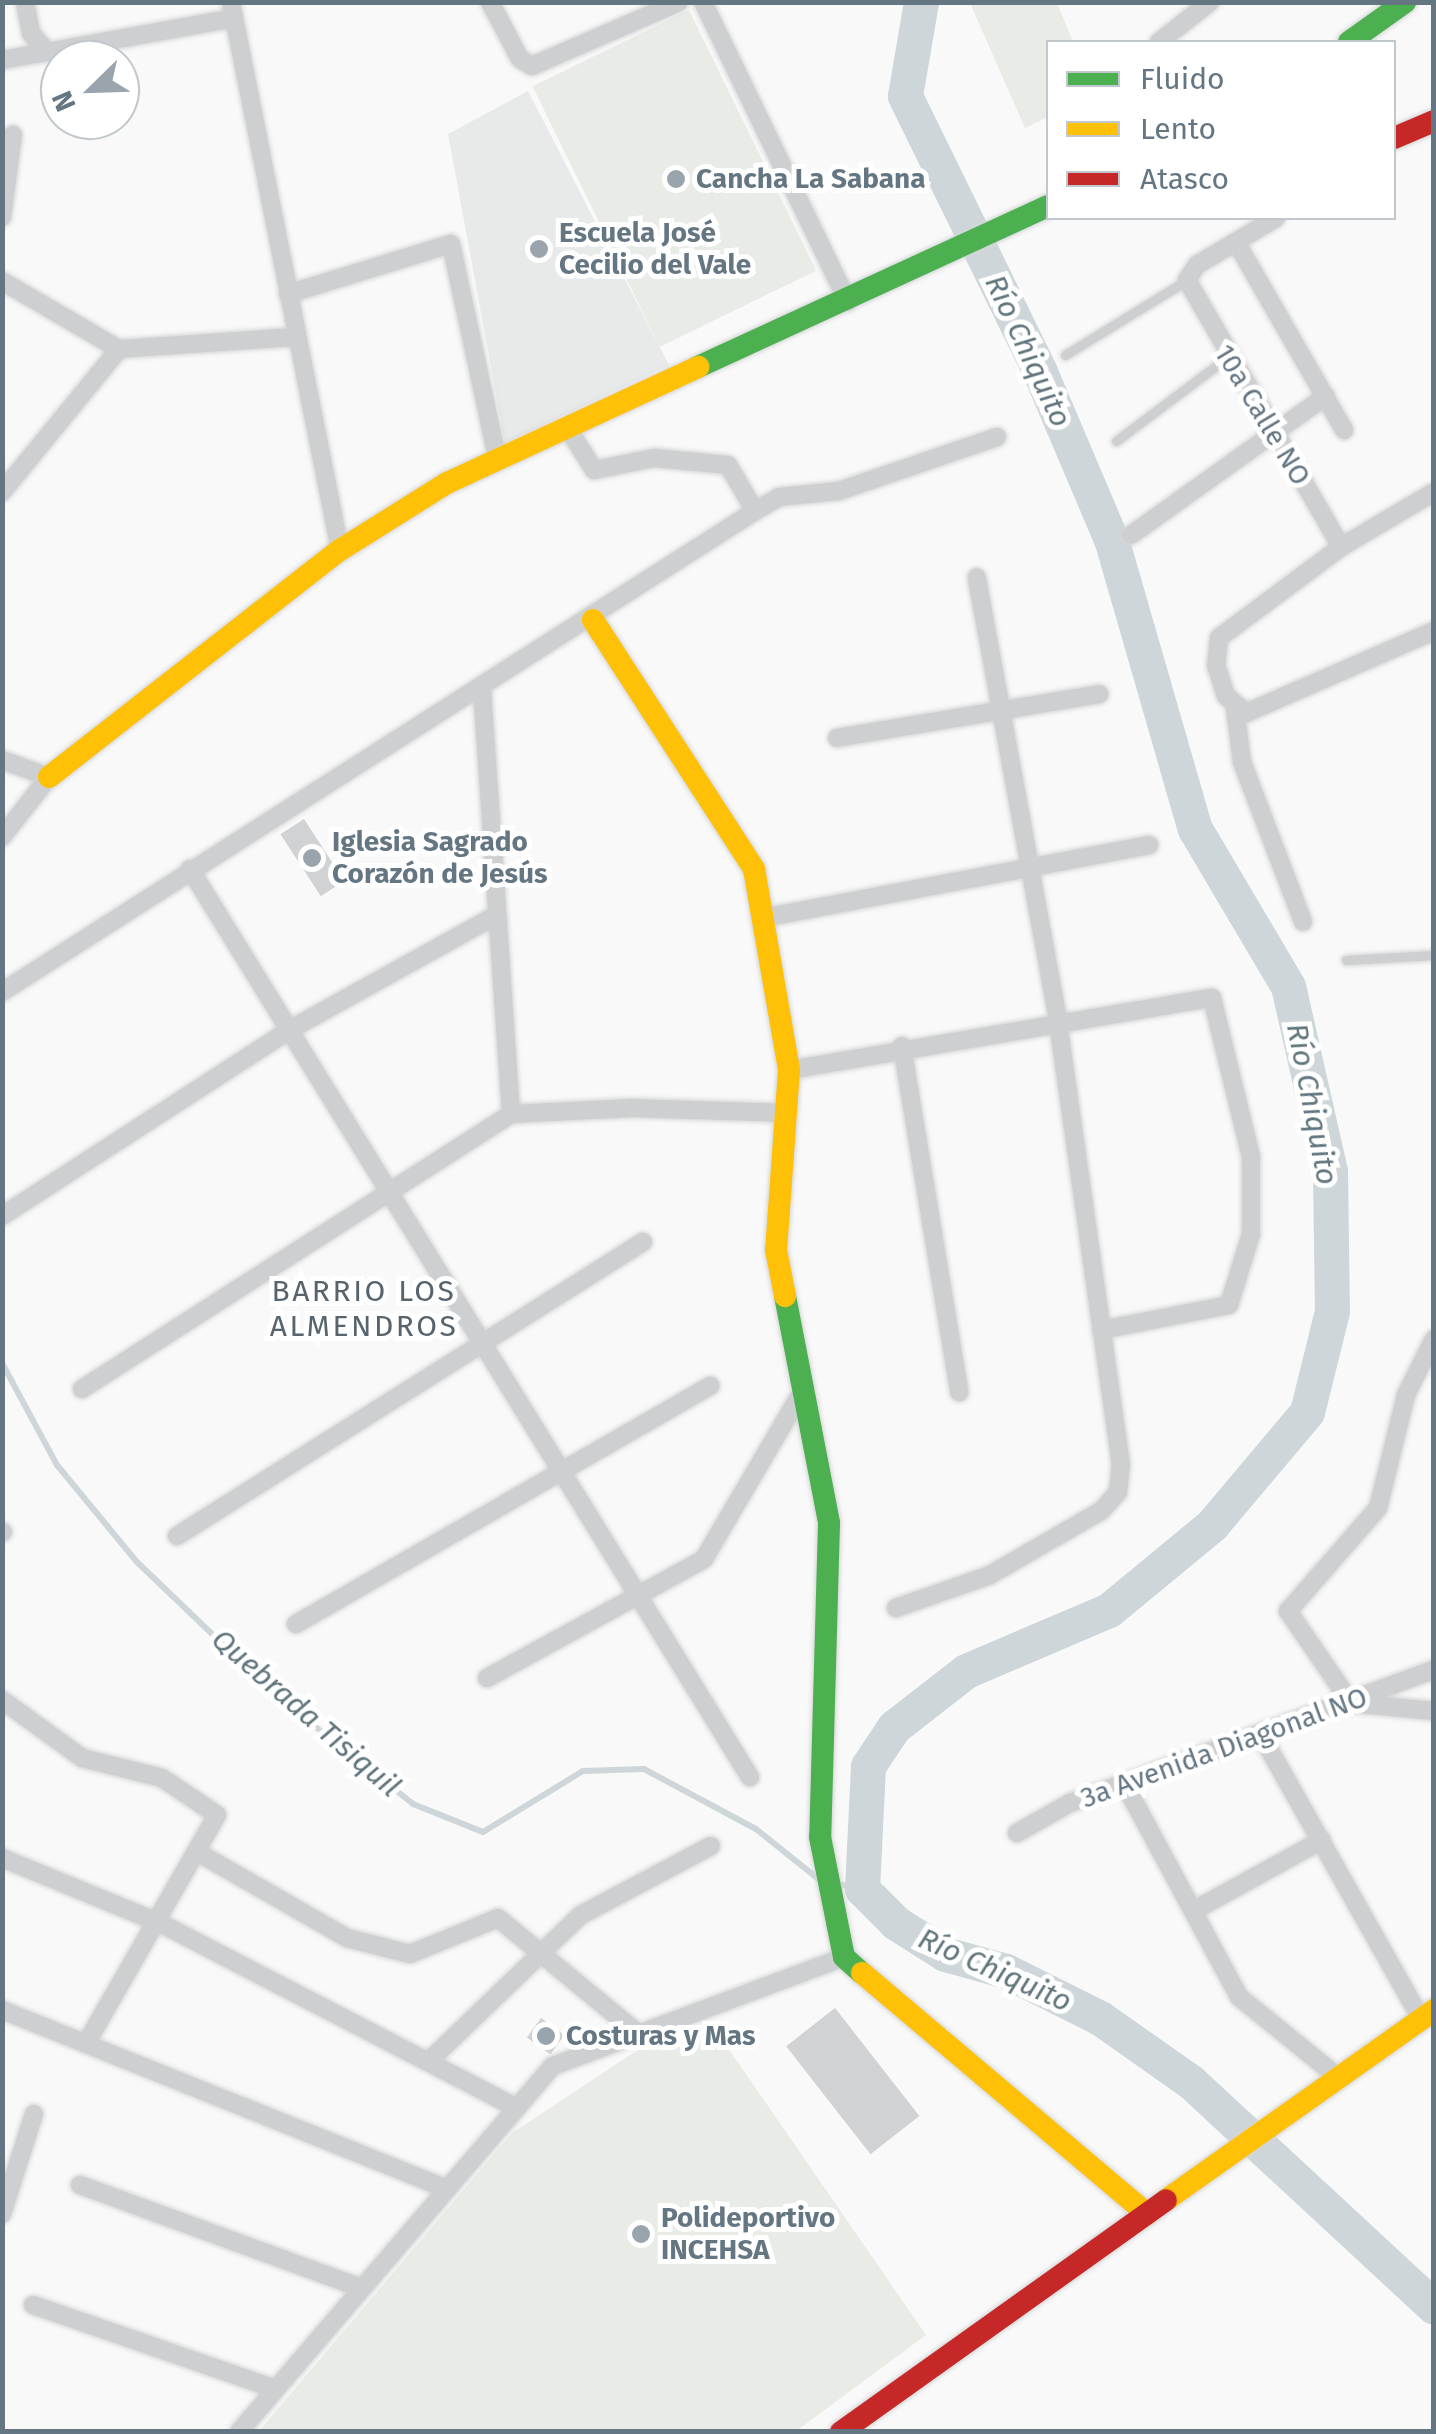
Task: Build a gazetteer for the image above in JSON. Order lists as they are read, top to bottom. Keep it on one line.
{"streets":{"street":["10a Calle NO","3a Avenida Diagonal NO"]},"districts":["BARRIO LOS ALMENDROS"],"water":["Río Chiquito","Quebrada Tisiquil"],"places":["Cancha La Sabana","Escuela José Cecilio del Vale","Iglesia Sagrado Corazón de Jesús","Costuras y Mas","Polideportivo INCEHSA"],"legend":["Fluido","Lento","Atasco"],"north":"bottom left"}
